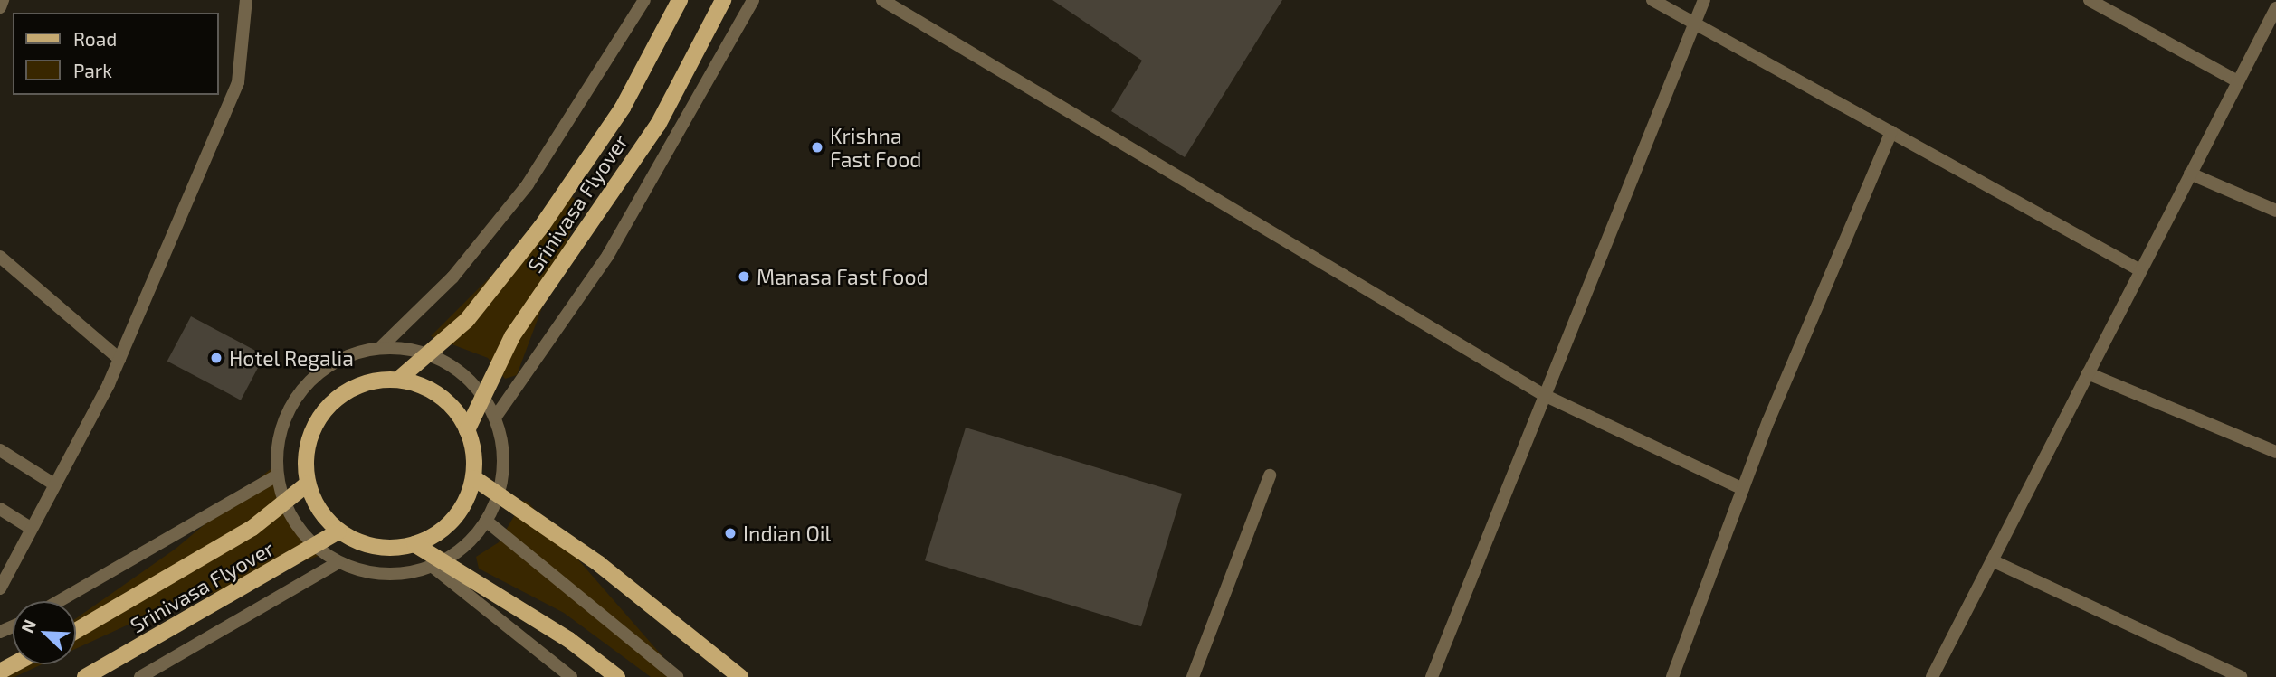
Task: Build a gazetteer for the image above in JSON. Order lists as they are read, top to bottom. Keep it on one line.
{"streets":{"main road":["Srinivasa Flyover"]},"places":["Krishna Fast Food","Manasa Fast Food","Hotel Regalia","Indian Oil"],"legend":["Road","Park"],"north":"top left"}
